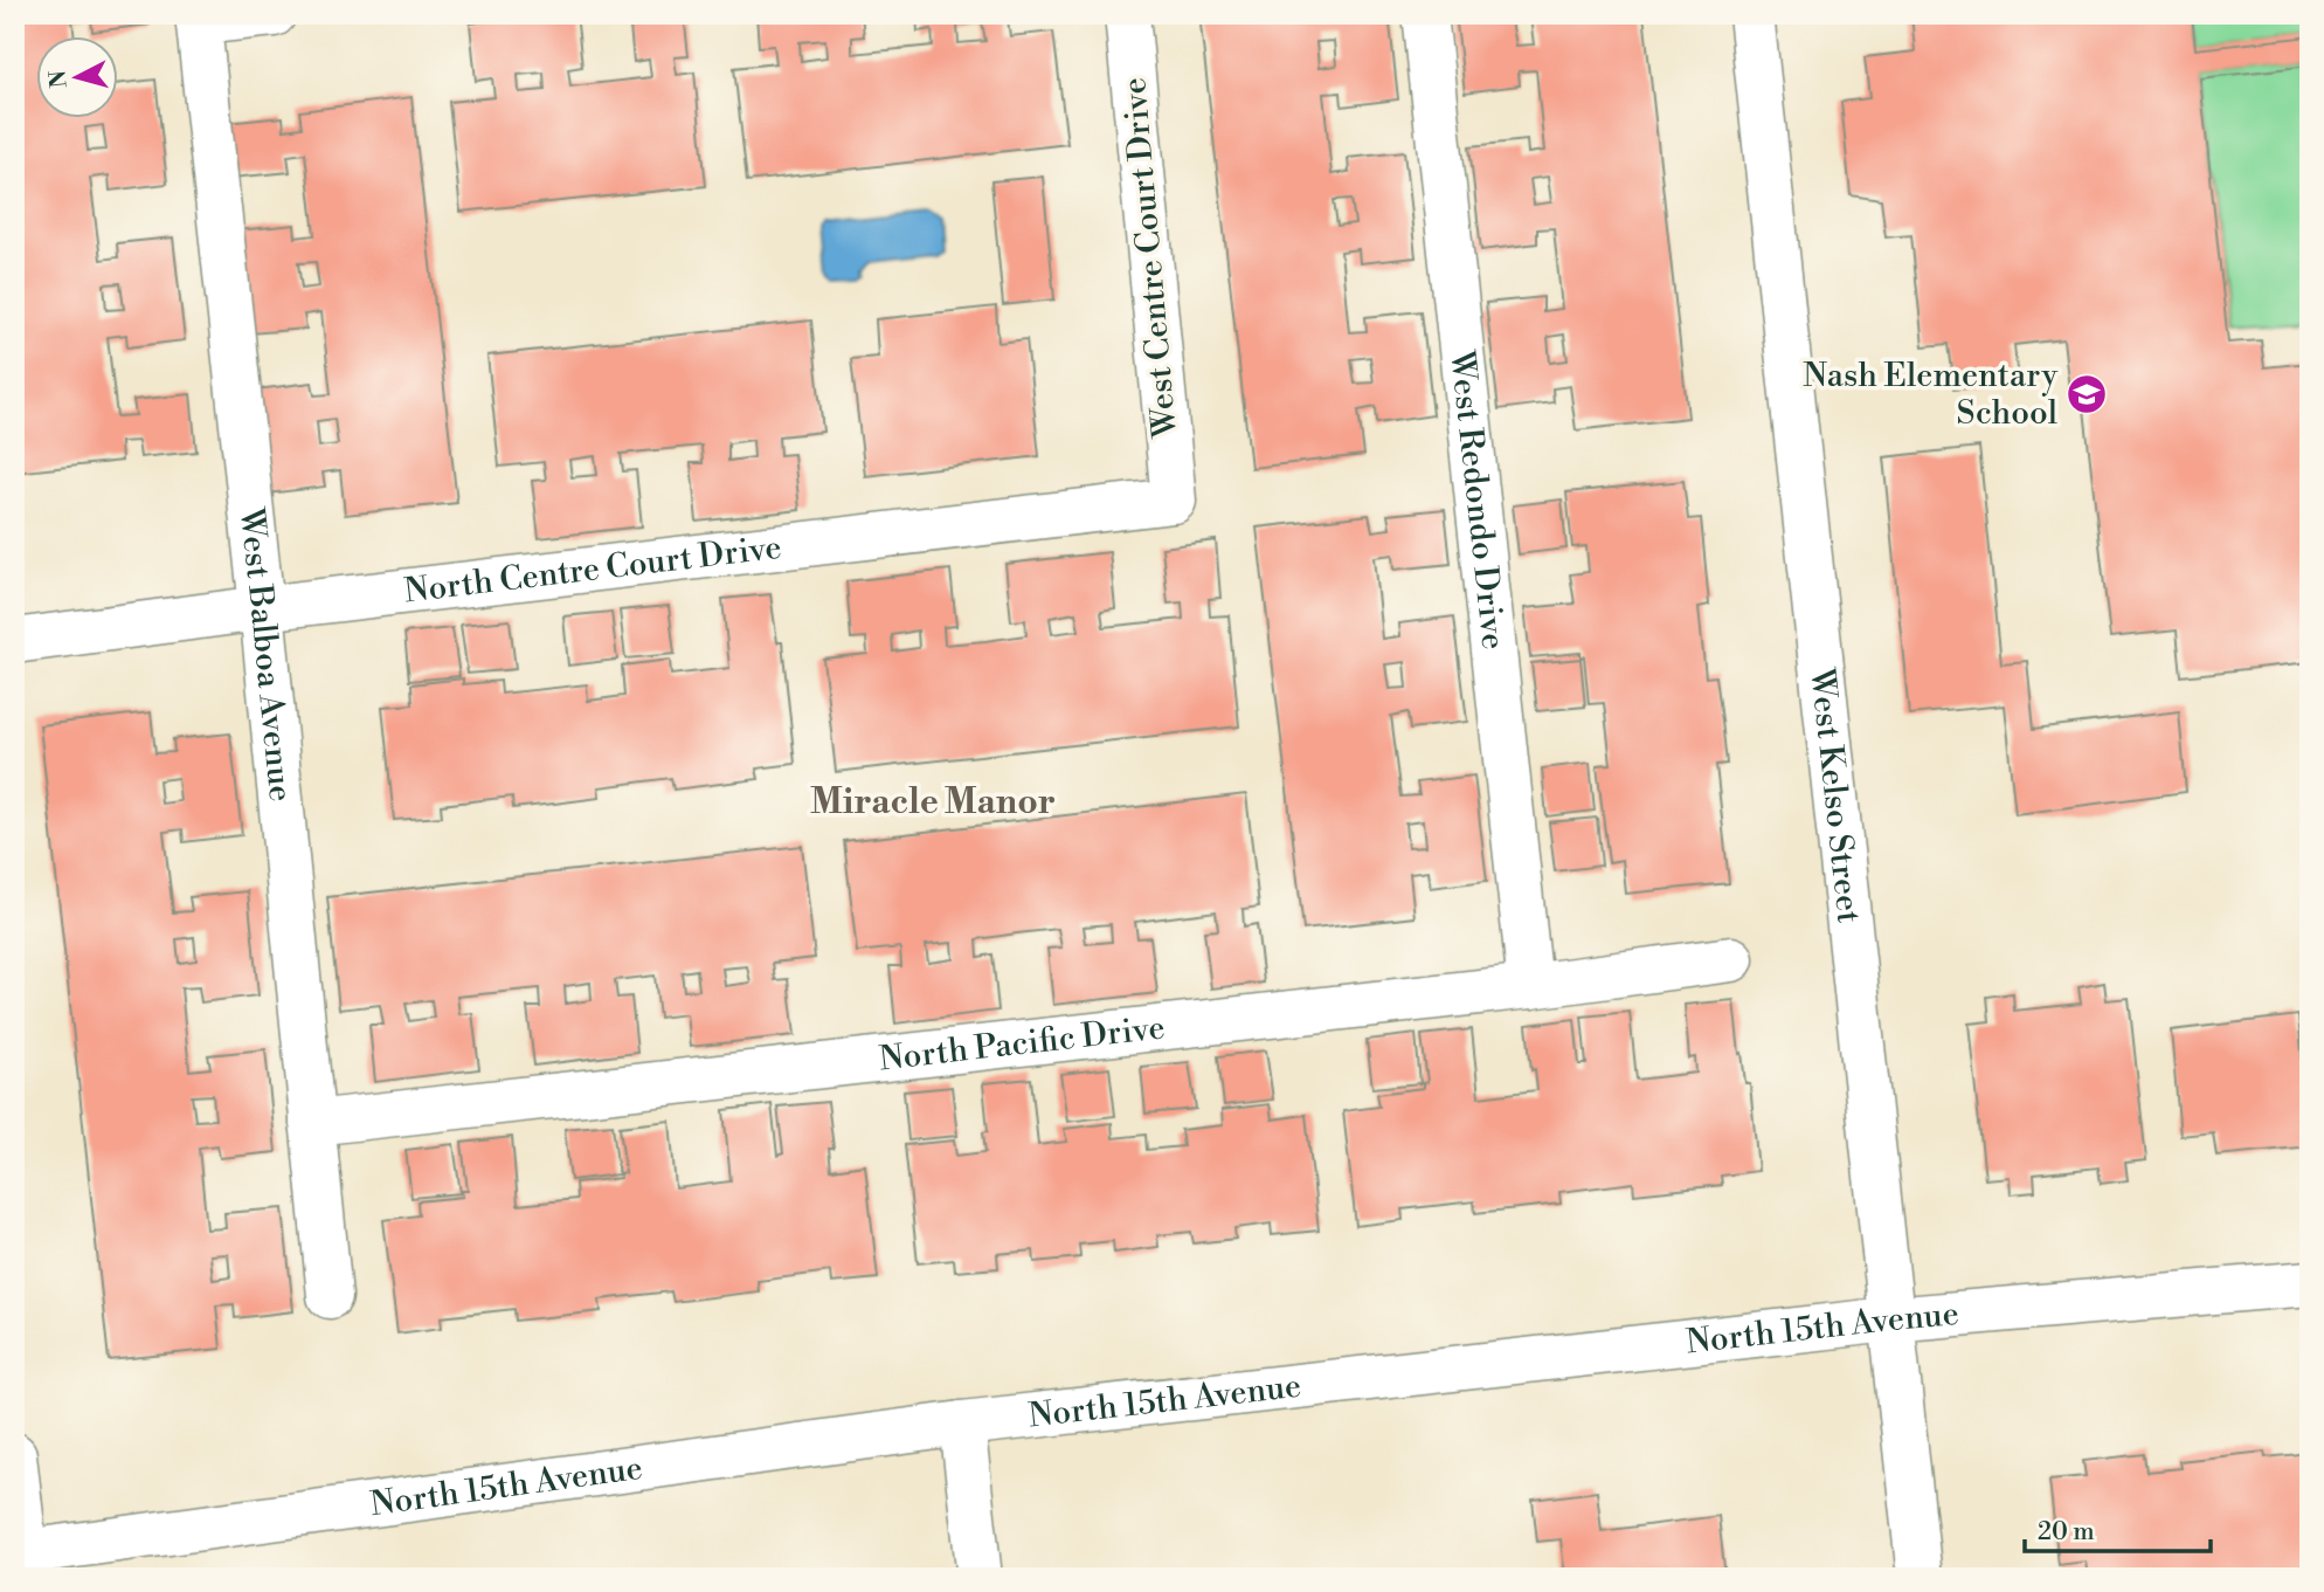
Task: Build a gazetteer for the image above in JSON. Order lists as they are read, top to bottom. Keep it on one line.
{"streets":{"street":["West Centre Court Drive","West Redondo Drive","North Centre Court Drive","West Balboa Avenue","West Kelso Street","North Pacific Drive","North 15th Avenue"]},"crossings":[["West Centre Court Drive","North Centre Court Drive"],["West Redondo Drive","North Pacific Drive"],["North Centre Court Drive","West Balboa Avenue"],["West Balboa Avenue","North Pacific Drive"],["West Kelso Street","North 15th Avenue"]],"districts":["Miracle Manor"],"places":{"school or university":["Nash Elementary School"]},"scale_bar":"20 m","north":"left"}
